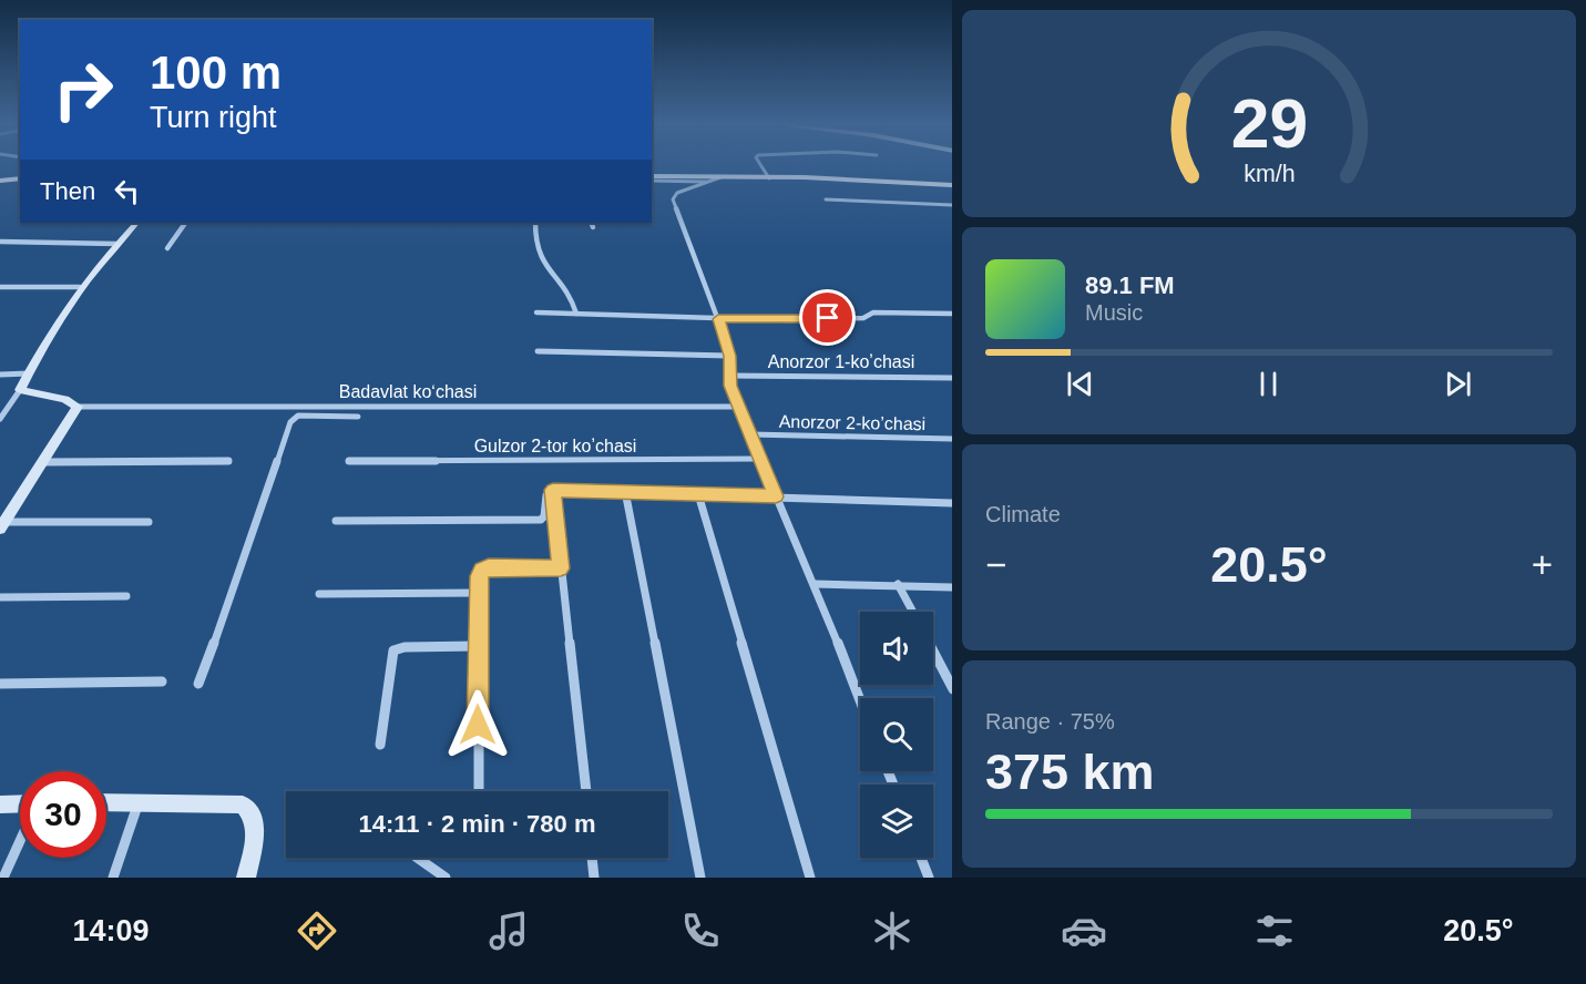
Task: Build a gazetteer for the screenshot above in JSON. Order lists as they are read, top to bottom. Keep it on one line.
{"streets":{"street":["Аnorzor 1-koʼchasi","Badavlat koʻchasi","Аnorzor 2-koʼchasi","Gulzor 2-tor koʼchasi"]},"page":{"turn":["100 m","Turn right"],"then":"Then","song":["89.1 FM","Music"],"tile":["Climate",["Range · 75%","375 km"]],"heat":["−","20.5°","+"],"limit":"30","trip":"14:11 · 2 min · 780 m","tabs":["14:09","20.5°"],"gauge":["29","km/h"]}}
